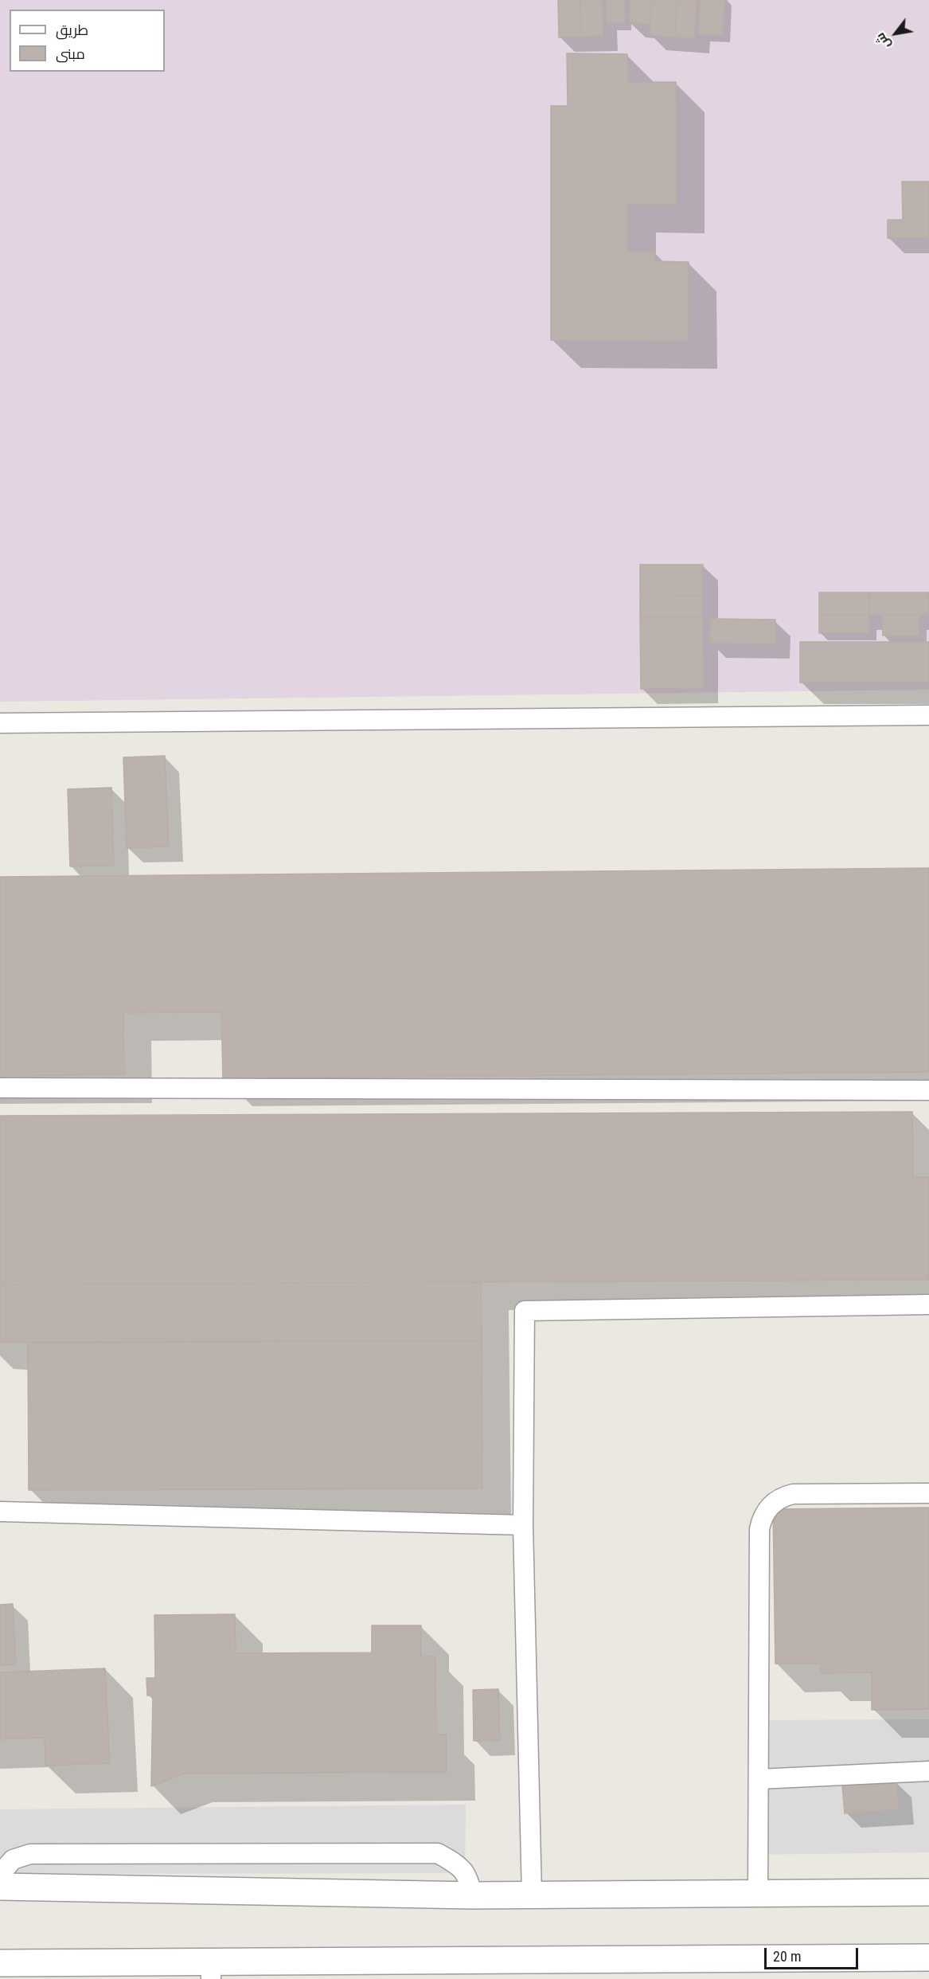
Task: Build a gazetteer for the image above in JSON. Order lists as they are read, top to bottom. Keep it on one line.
{"legend":["طريق","مبنى"],"scale_bar":"20 m","north":"bottom left"}
